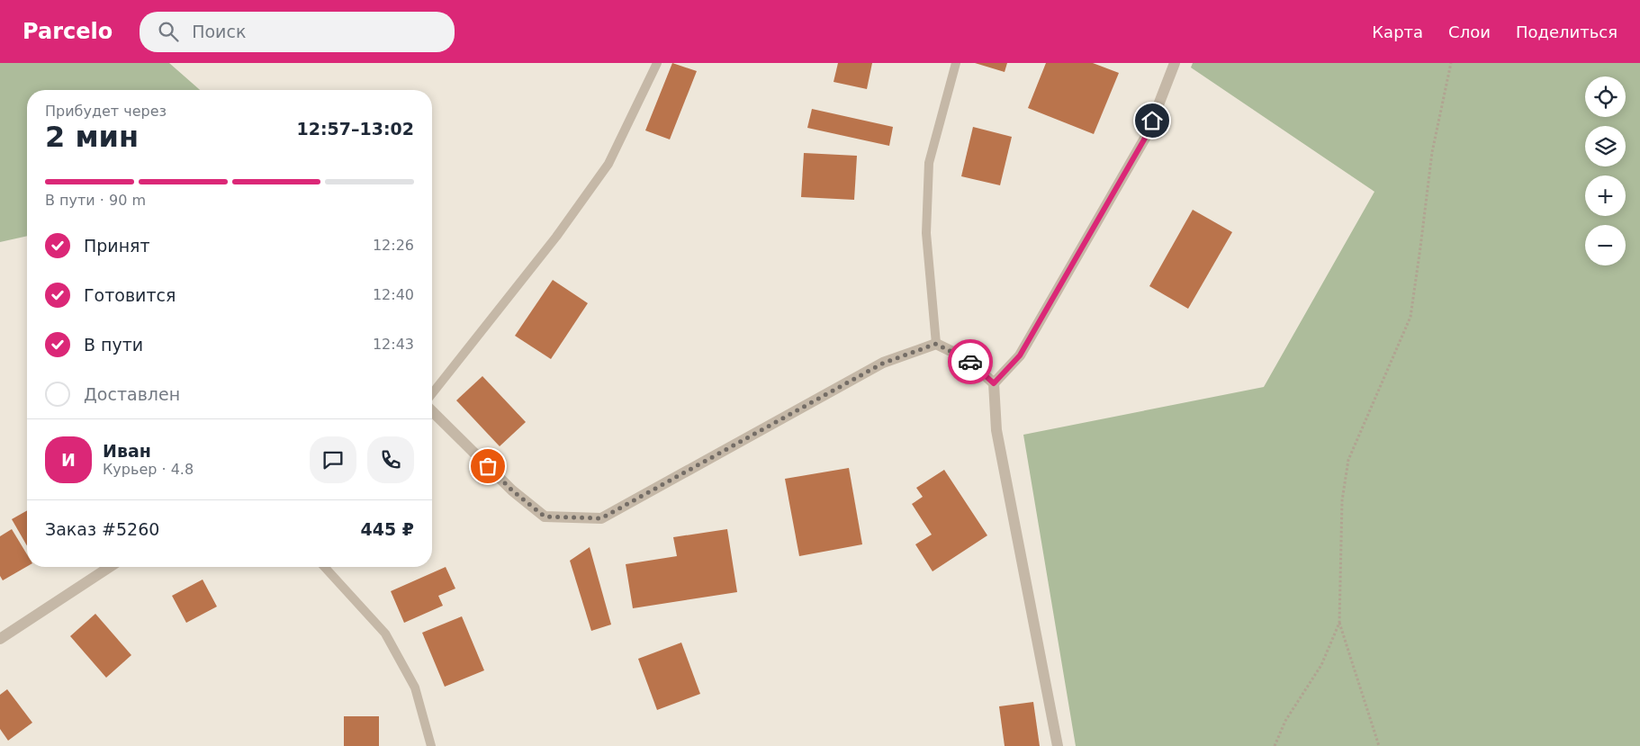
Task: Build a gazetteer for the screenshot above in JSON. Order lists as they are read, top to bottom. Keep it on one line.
{"page":{"header":"Parcelo","search":"Поиск","nav":["Карта","Слои","Поделиться"],"map_buttons":["+","−"],"heading":["2 мин","Прибудет через","12:57–13:02"],"panel":["Иван","Курьер · 4.8","Заказ #5260","445 ₽"],"bar":"В пути · 90 m","list":[["Принят","12:26"],["Готовится","12:40"],["В пути","12:43"],"Доставлен"],"round":"И"}}
